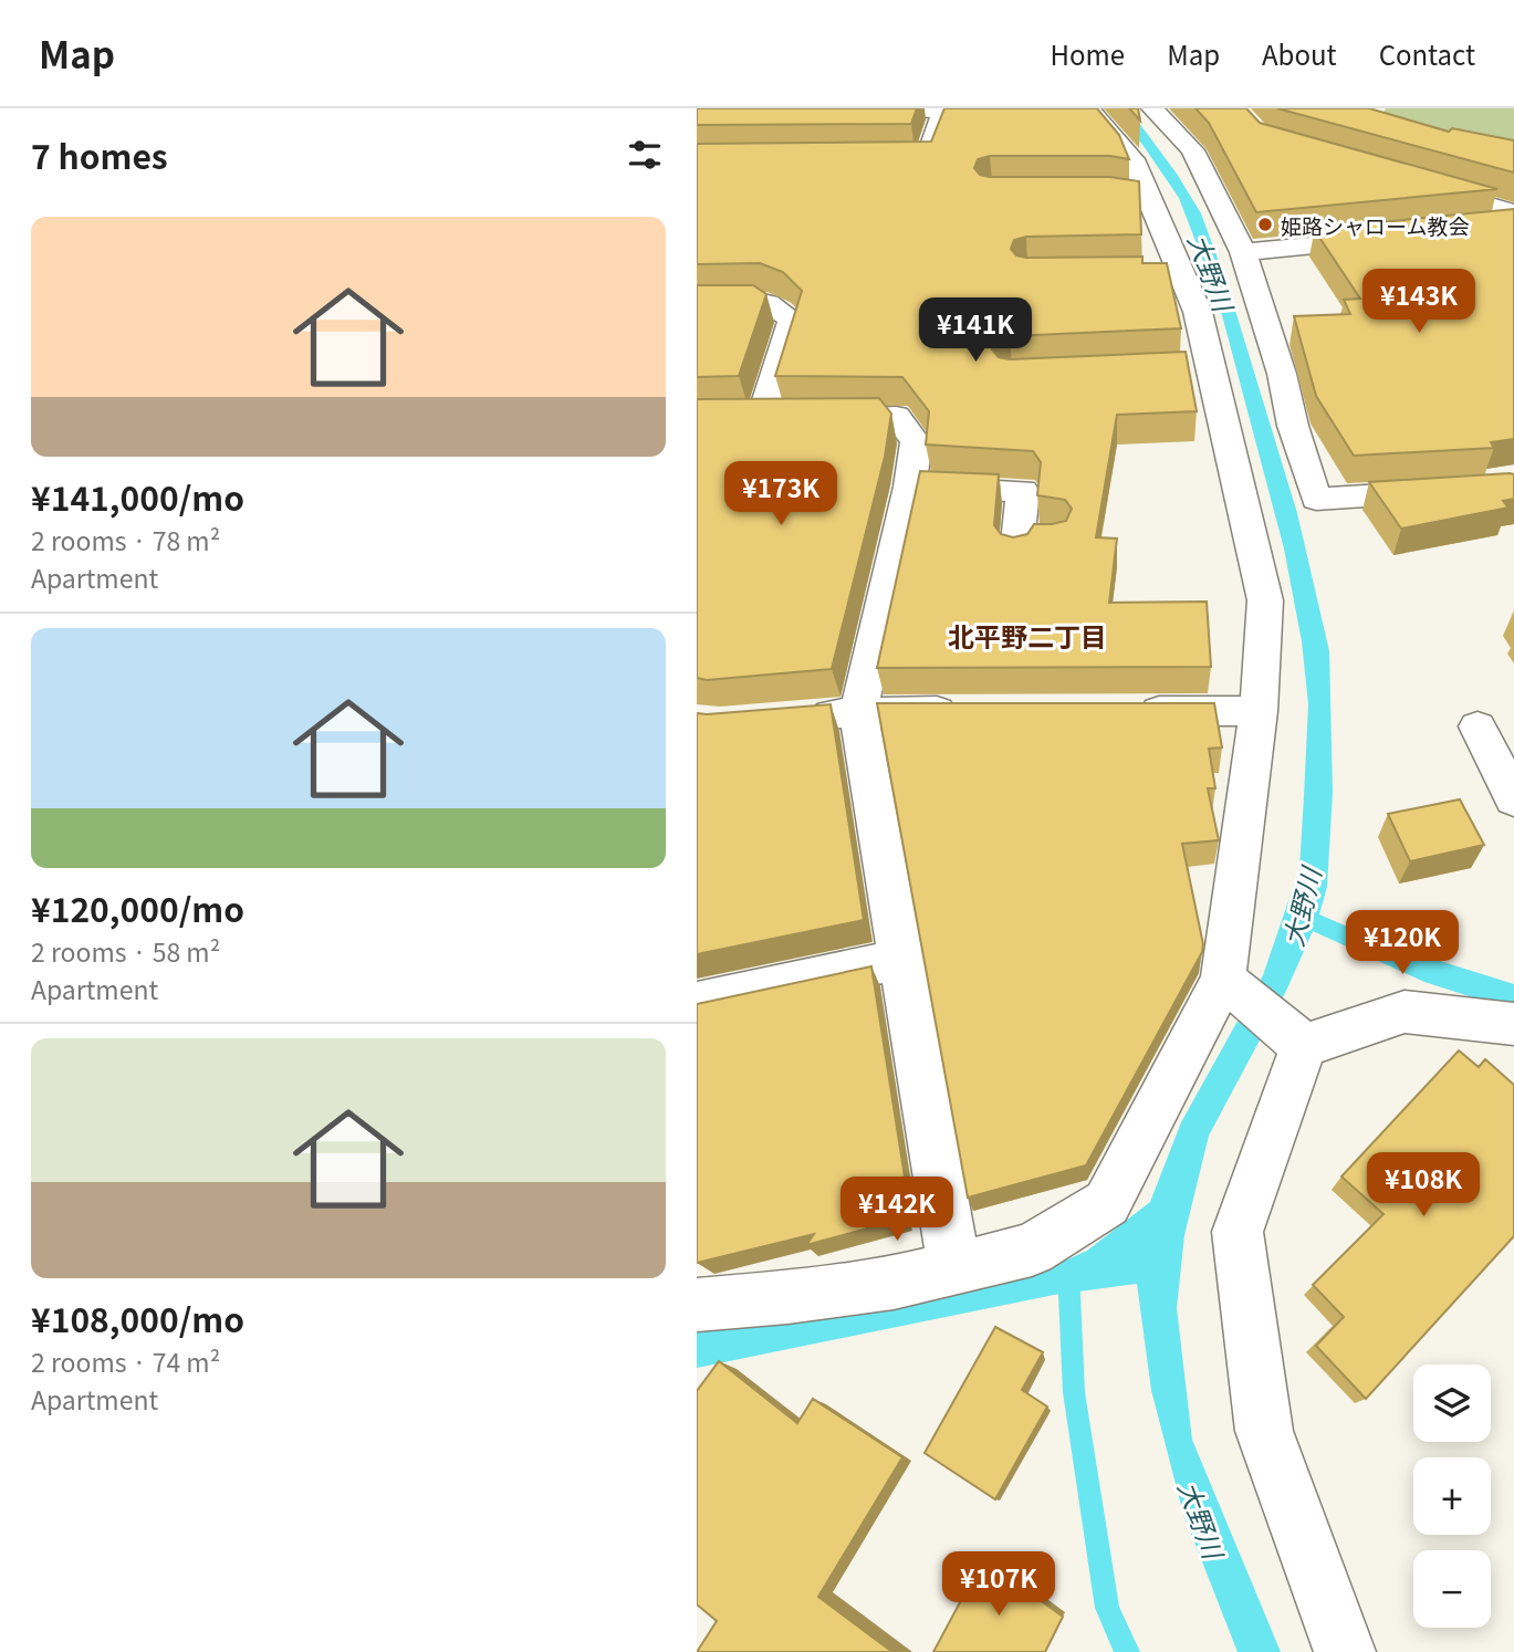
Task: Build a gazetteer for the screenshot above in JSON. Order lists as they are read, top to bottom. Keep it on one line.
{"districts":["北平野二丁目"],"water":["大野川"],"places":["姫路シャローム教会"],"page":{"header":"Map","nav":["Home","Map","About","Contact"],"heading":"7 homes","list":[{"name":"¥141,000/mo","note":"2 rooms · 78 m² · Apartment"},{"name":"¥120,000/mo","note":"2 rooms · 58 m² · Apartment"},{"name":"¥108,000/mo","note":"2 rooms · 74 m² · Apartment"}],"price":["¥143K","¥141K","¥173K","¥120K","¥108K","¥142K","¥107K"],"map_buttons":["+","−"]}}
